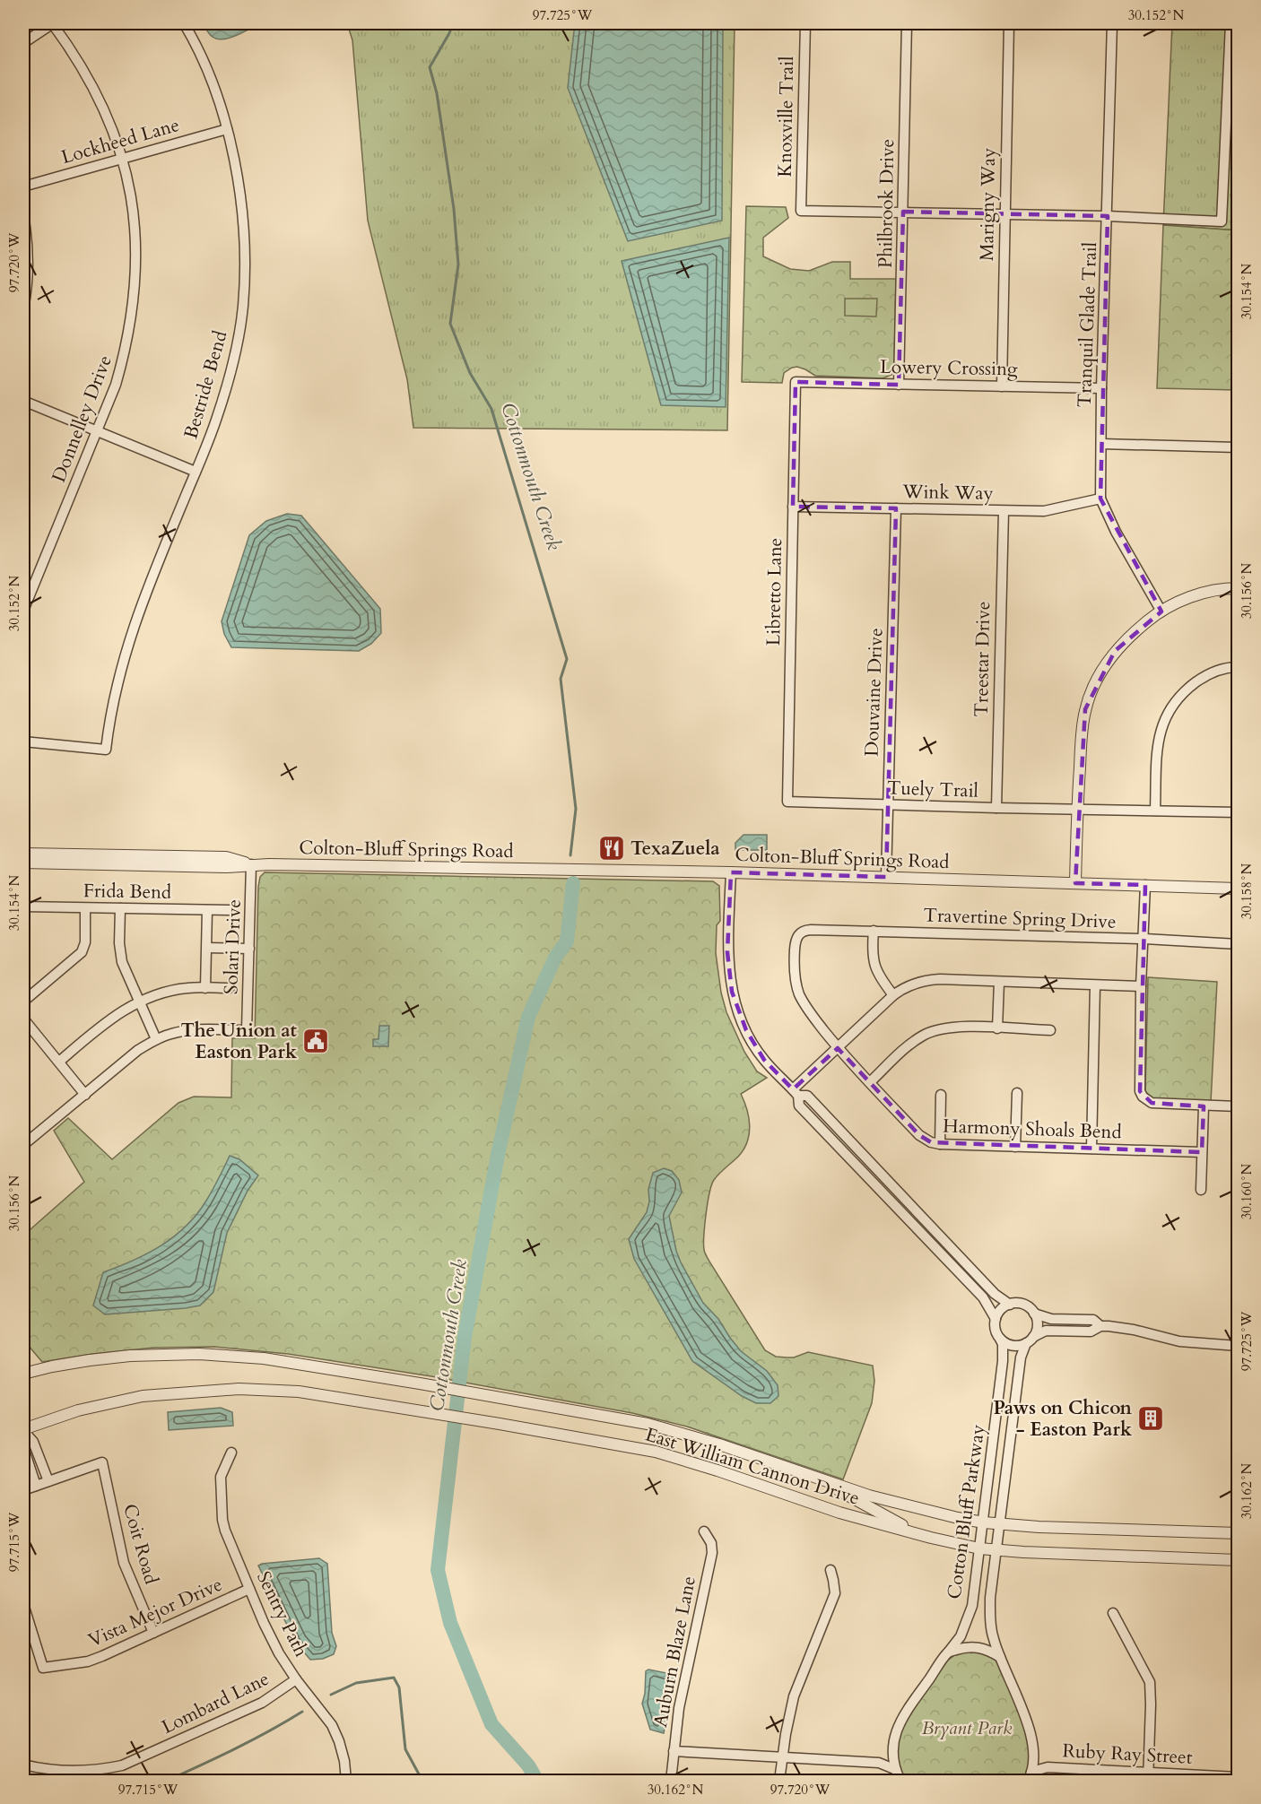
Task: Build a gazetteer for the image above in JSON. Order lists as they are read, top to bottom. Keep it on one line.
{"streets":{"street":["Knoxville Trail","Lockheed Lane","Philbrook Drive","Marigny Way","Tranquil Glade Trail","Lowery Crossing","Bestride Bend","Donnelley Drive","Wink Way","Libretto Lane","Treestar Drive","Douvaine Drive","Tuely Trail","Colton-Bluff Springs Road","Frida Bend","Travertine Spring Drive","Solari Drive","Harmony Shoals Bend","East William Cannon Drive","Cotton Bluff Parkway","Coit Road","Vista Mejor Drive","Sentry Path","Auburn Blaze Lane","Lombard Lane","Ruby Ray Street"]},"crossings":[["Knoxville Trail","Philbrook Drive"],["Lockheed Lane","Bestride Bend"],["Lockheed Lane","Donnelley Drive"],["Philbrook Drive","Lowery Crossing"],["Marigny Way","Lowery Crossing"],["Tranquil Glade Trail","Lowery Crossing"],["Tranquil Glade Trail","Wink Way"],["Lowery Crossing","Libretto Lane"],["Wink Way","Libretto Lane"],["Wink Way","Treestar Drive"],["Wink Way","Douvaine Drive"],["Libretto Lane","Tuely Trail"],["Treestar Drive","Tuely Trail"],["Douvaine Drive","Tuely Trail"],["Douvaine Drive","Colton-Bluff Springs Road"],["Colton-Bluff Springs Road","Solari Drive"],["Travertine Spring Drive","Harmony Shoals Bend"],["East William Cannon Drive","Cotton Bluff Parkway"],["Coit Road","Vista Mejor Drive"],["Vista Mejor Drive","Sentry Path"],["Sentry Path","Lombard Lane"]],"water":["Cottonmouth Creek"],"parks":["Bryant Park"],"places":{"restaurant":["TexaZuela"],"public building":["The Union at Easton Park"],"building":["Paws on Chicon - Easton Park"]},"coordinates":["97.725°W","30.152°N","97.720°W","30.154°N","30.156°N","30.158°N","30.160°N","30.162°N","97.715°W"]}
